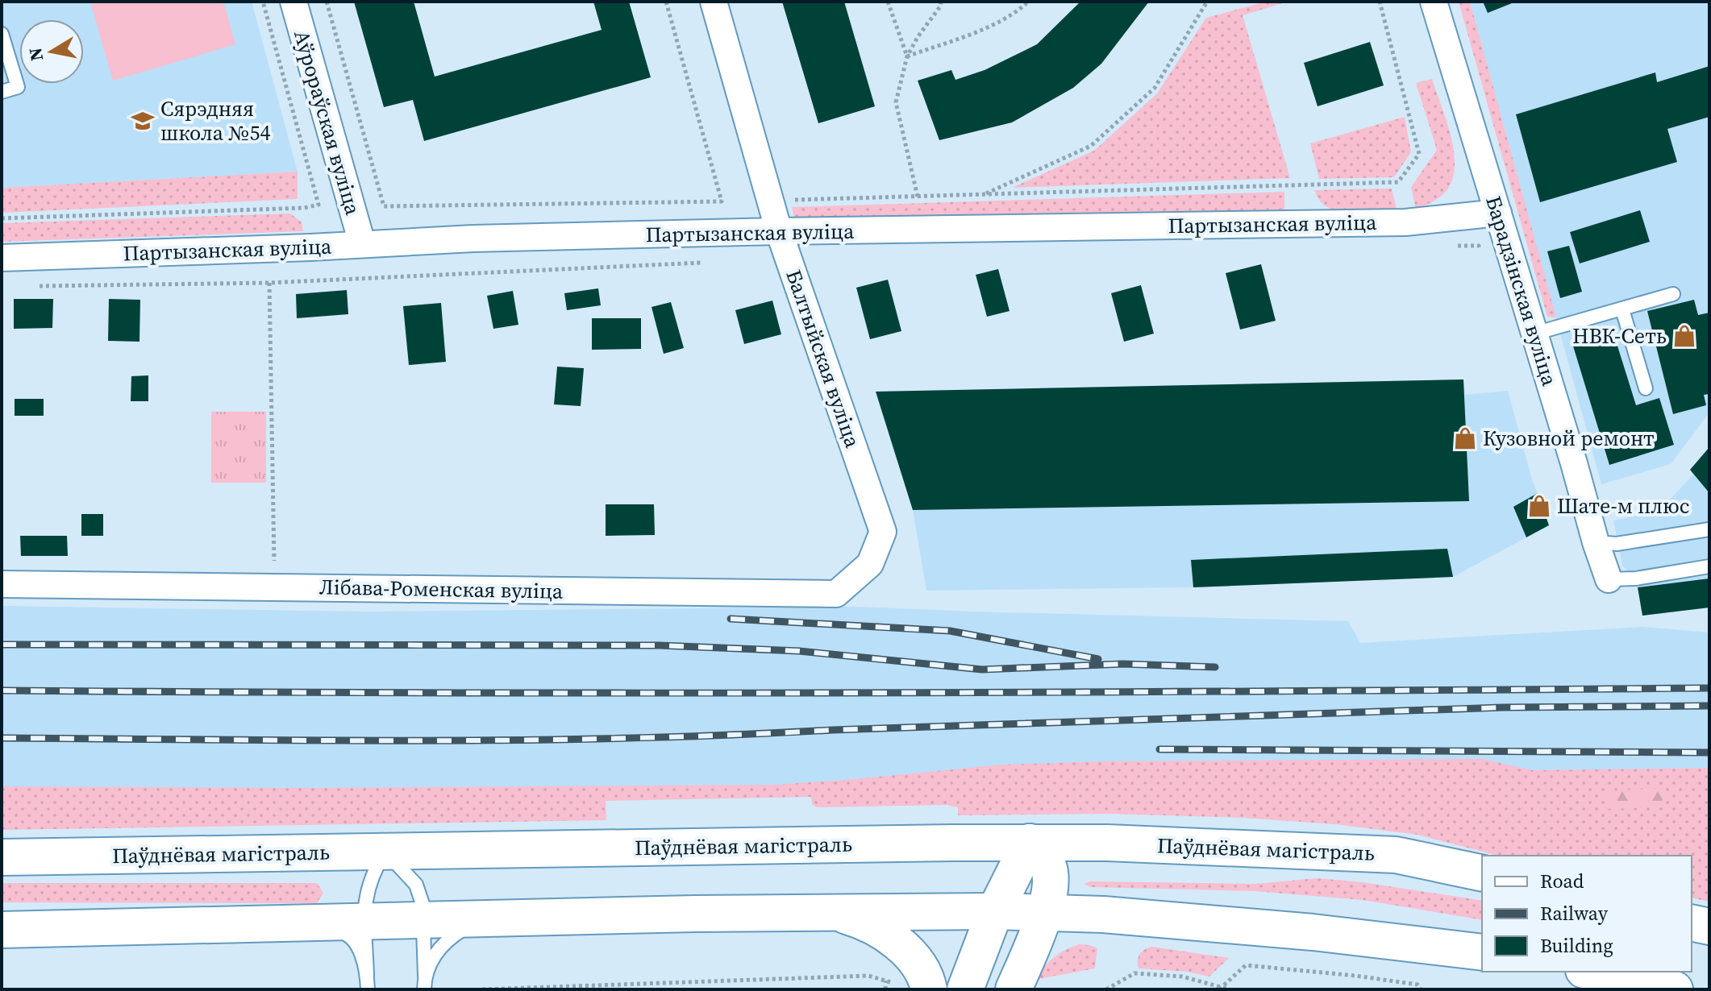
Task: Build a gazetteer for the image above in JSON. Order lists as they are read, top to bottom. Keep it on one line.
{"streets":{"main road":["Паўднёвая магістраль"],"street":["Аўрораўская вуліца","Партызанская вуліца","Барадзінская вуліца","Балтыйская вуліца","Лібава-Роменская вуліца"]},"crossings":[["Аўрораўская вуліца","Партызанская вуліца"],["Партызанская вуліца","Барадзінская вуліца"],["Партызанская вуліца","Балтыйская вуліца"],["Балтыйская вуліца","Лібава-Роменская вуліца"]],"places":{"school or university":["Сярэдняя школа №54"],"shop":["НВК-Сеть","Кузовной ремонт","Шате-м плюс"]},"legend":["Road","Railway","Building"],"north":"left"}
